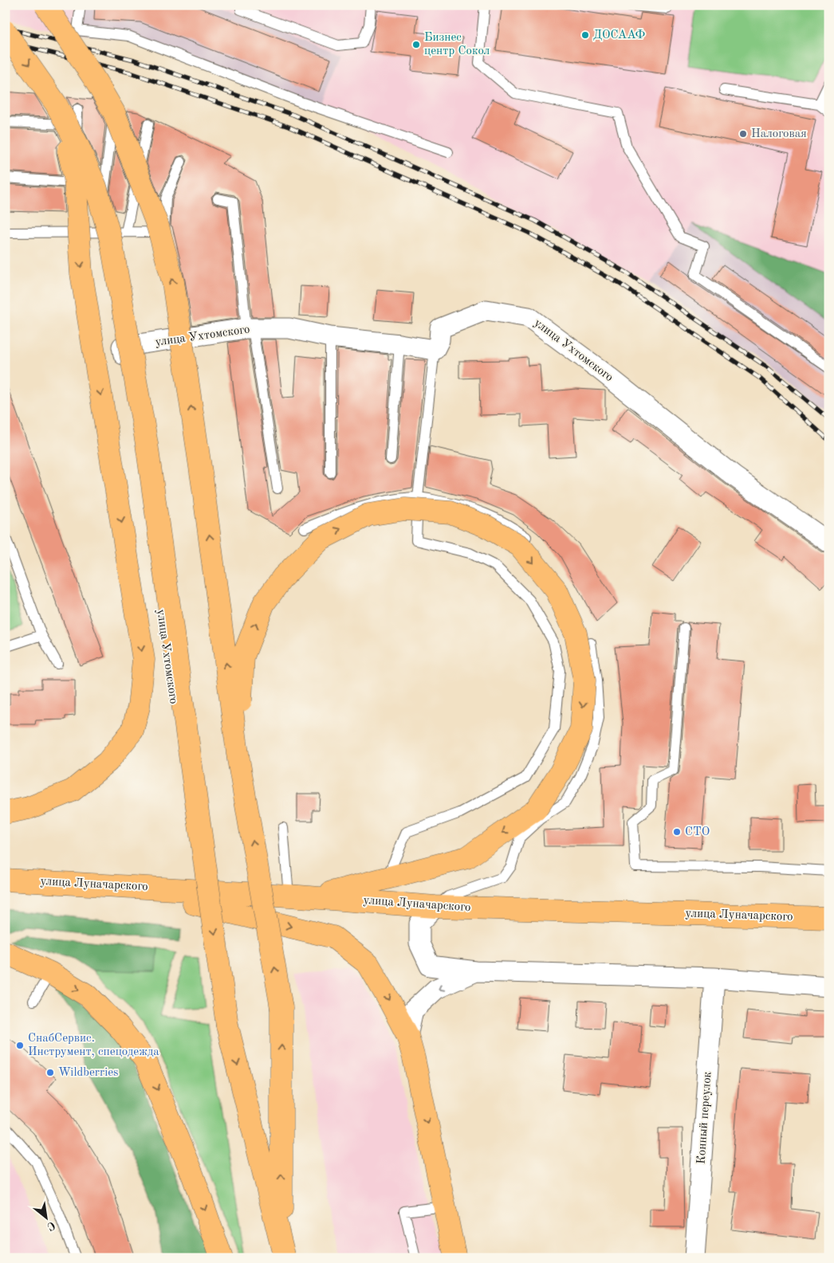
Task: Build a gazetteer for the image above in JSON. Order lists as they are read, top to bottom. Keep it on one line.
{"streets":{"main road":["улица Луначарского"],"street":["улица Ухтомского","Конный переулок"]},"crossings":[["улица Ухтомского","улица Луначарского"]],"places":["ДОСААФ","Бизнес центр Сокол","Налоговая","СТО","СнабСервис. Инструмент, спецодежда","Wildberries"],"north":"bottom right"}
